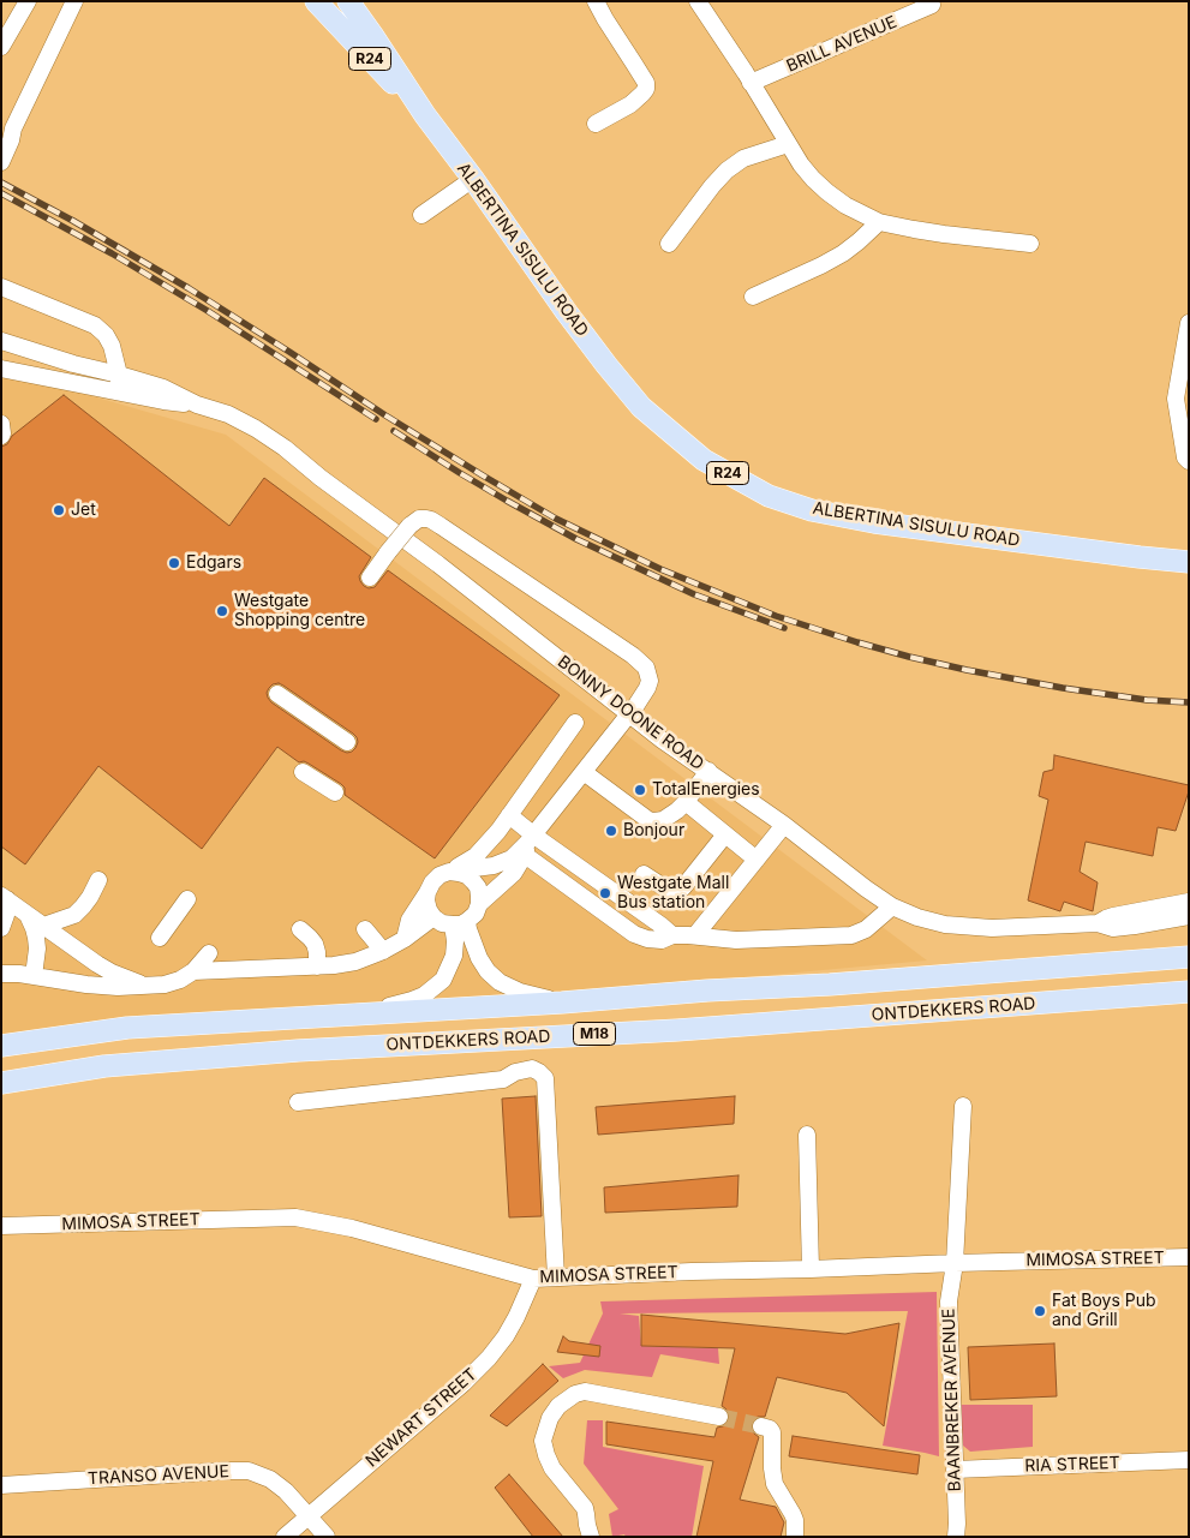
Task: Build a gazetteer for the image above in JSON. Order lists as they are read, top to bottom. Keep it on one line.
{"streets":{"main road":["R24","ALBERTINA SISULU ROAD","ONTDEKKERS ROAD","M18"],"street":["BRILL AVENUE","BONNY DOONE ROAD","MIMOSA STREET","BAANBREKER AVENUE","NEWART STREET","RIA STREET","TRANSO AVENUE"]},"crossings":[["MIMOSA STREET","BAANBREKER AVENUE"],["MIMOSA STREET","NEWART STREET"],["BAANBREKER AVENUE","RIA STREET"],["NEWART STREET","TRANSO AVENUE"]],"places":["Jet","Edgars","Westgate Shopping centre","TotalEnergies","Bonjour","Westgate Mall Bus station","Fat Boys Pub and Grill"]}
